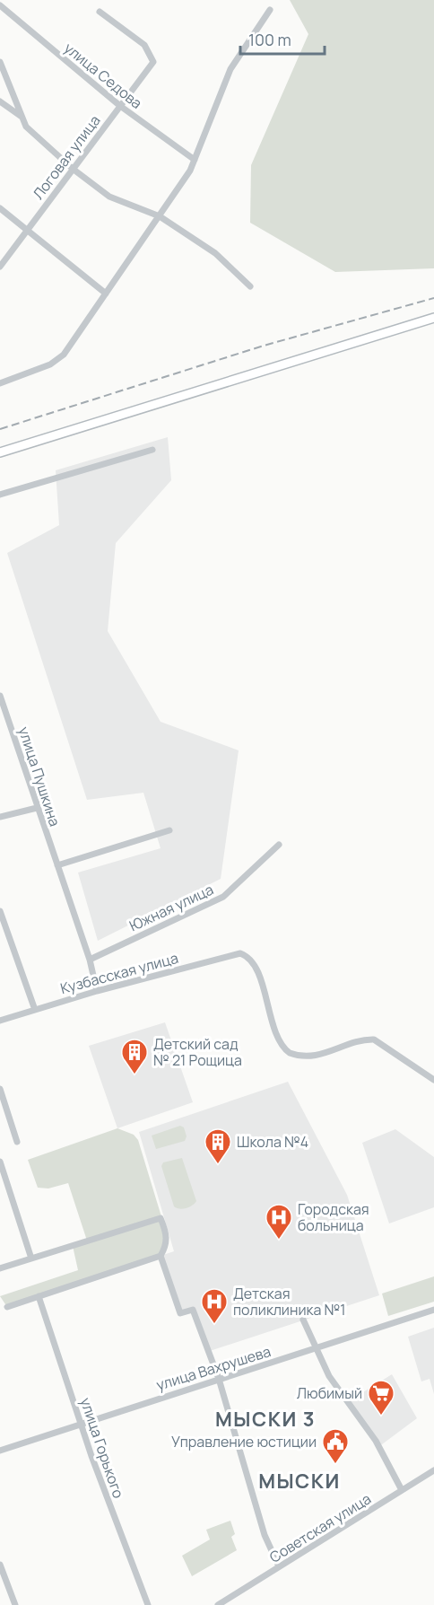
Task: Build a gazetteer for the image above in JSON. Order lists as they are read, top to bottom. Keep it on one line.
{"streets":{"street":["улица Седова","Логовая улица","улица Пушкина","Южная улица","Кузбасская улица","улица Вахрушева","улица Горького","Советская улица"]},"crossings":[["улица Седова","Логовая улица"],["улица Пушкина","Южная улица"],["улица Пушкина","Кузбасская улица"],["улица Вахрушева","улица Горького"]],"districts":["МЫСКИ 3","МЫСКИ"],"places":{"building":["Детский сад № 21 Рощица","Школа №4"],"hospital":["Городская больница","Детская поликлиника №1"],"supermarket":["Любимый"],"public building":["Управление юстиции"]},"scale_bar":"100 m"}
